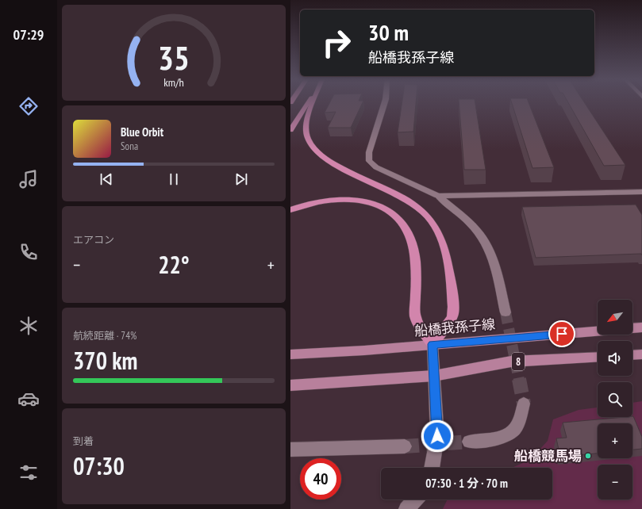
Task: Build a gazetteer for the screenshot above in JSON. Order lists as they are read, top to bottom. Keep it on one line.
{"streets":{"main road":["船橋我孫子線","8"]},"places":["船橋競馬場"],"north":"bottom left","page":{"tabs":"07:29","turn":["30 m","船橋我孫子線"],"song":["Blue Orbit","Sona"],"tile":["エアコン",["航続距離 · 74%","370 km"],["到着","07:30"]],"heat":["−","22°","+"],"map_buttons":["+","−"],"limit":"40","trip":"07:30 · 1 分 · 70 m","gauge":["35","km/h"]}}
